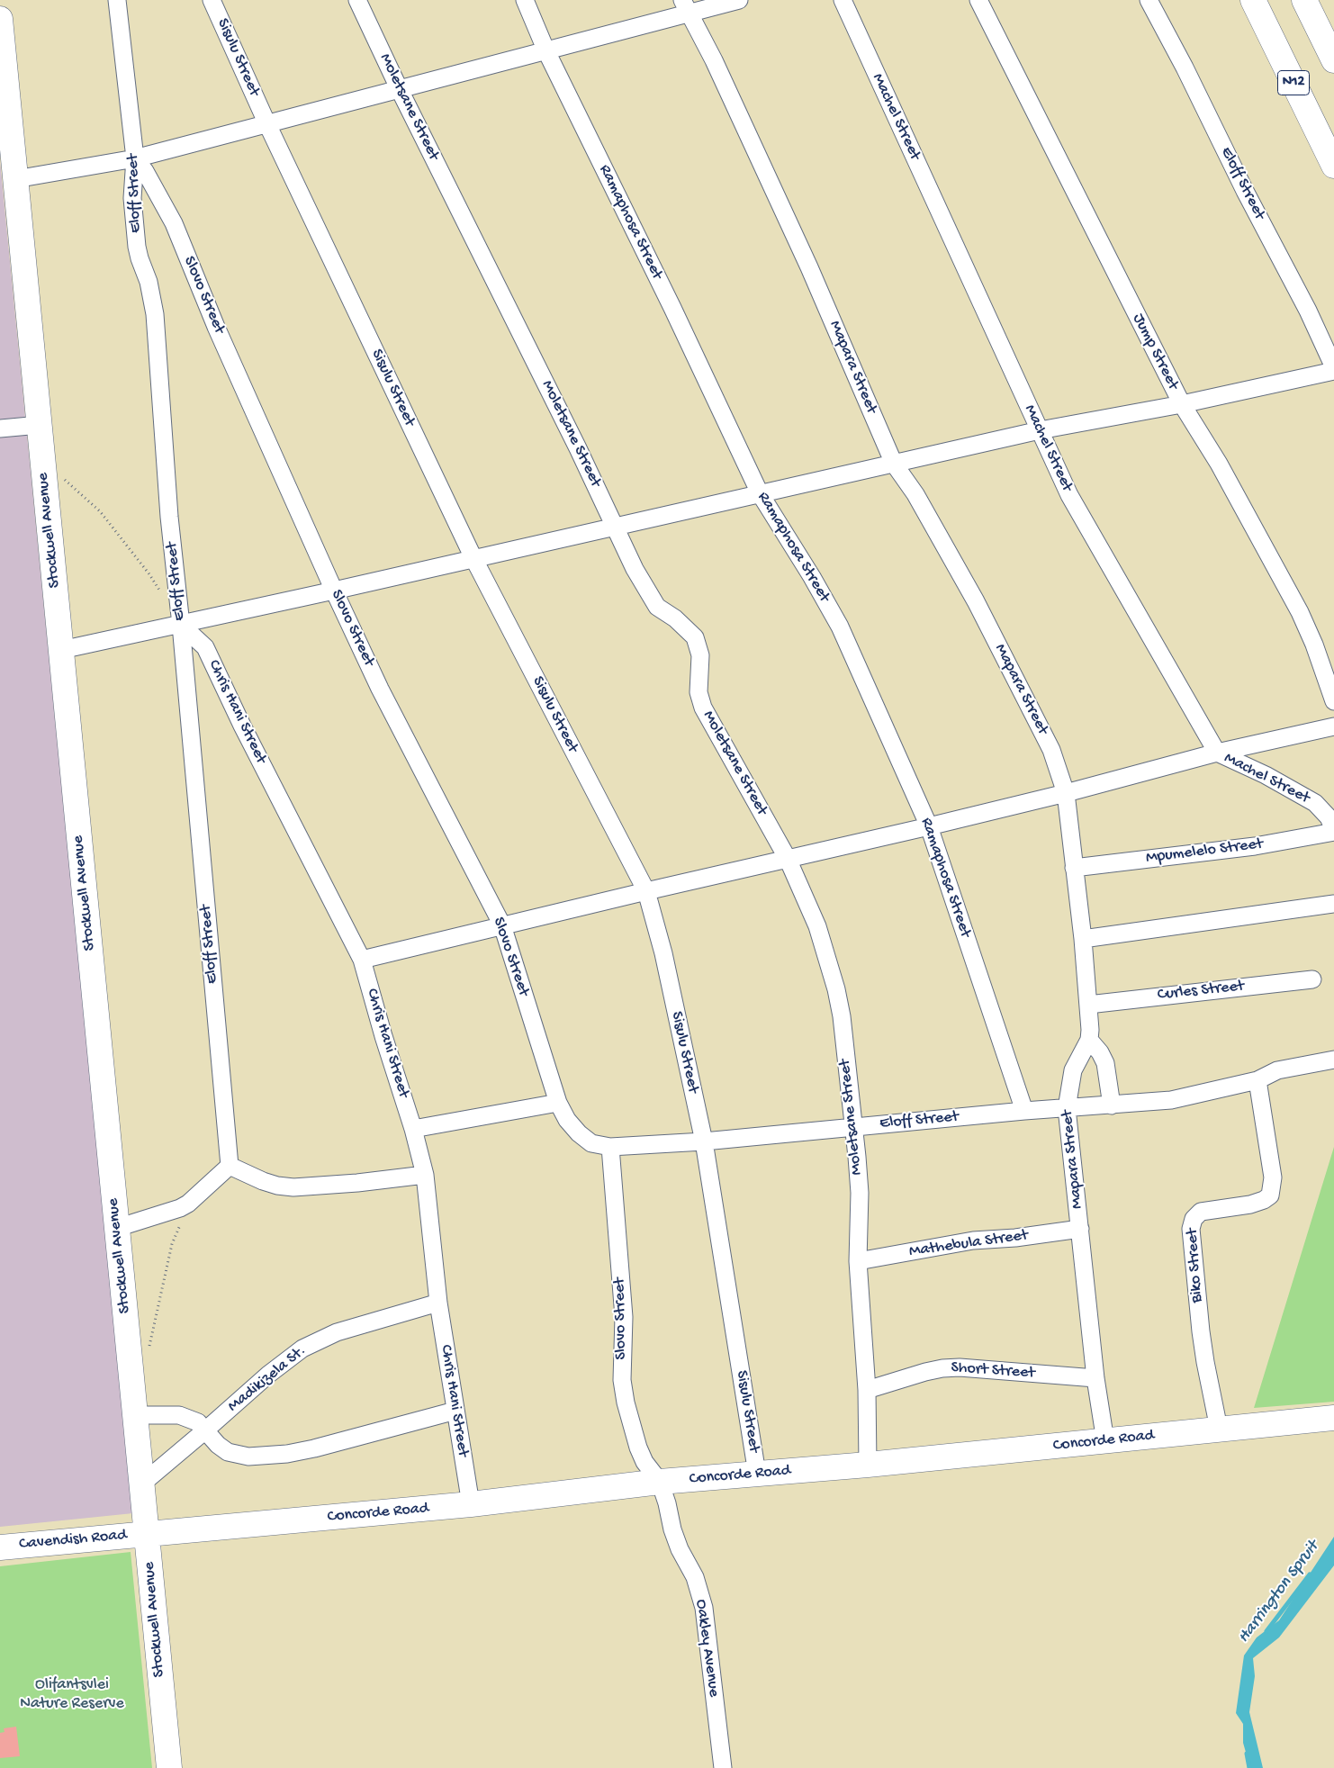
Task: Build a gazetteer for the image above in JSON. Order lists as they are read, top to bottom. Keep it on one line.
{"streets":{"main road":["N12","Stockwell Avenue","Concorde Road","Cavendish Road"],"street":["Sisulu Street","Moletsane Street","Machel Street","Eloff Street","Ramaphosa Street","Slovo Street","Jump Street","Mapara Street","Chris Hani Street","Mpumelelo Street","Curles Street","Mathebula Street","Biko Street","Short Street","Madikizela St.","Oakley Avenue"]},"crossings":[["Sisulu Street","Eloff Street"],["Sisulu Street","Concorde Road"],["Moletsane Street","Eloff Street"],["Moletsane Street","Mathebula Street"],["Moletsane Street","Short Street"],["Moletsane Street","Concorde Road"],["Machel Street","Mpumelelo Street"],["Eloff Street","Ramaphosa Street"],["Eloff Street","Slovo Street"],["Eloff Street","Mapara Street"],["Eloff Street","Chris Hani Street"],["Eloff Street","Biko Street"],["Slovo Street","Concorde Road"],["Slovo Street","Oakley Avenue"],["Mapara Street","Mpumelelo Street"],["Mapara Street","Curles Street"],["Mapara Street","Mathebula Street"],["Mapara Street","Short Street"],["Mapara Street","Concorde Road"],["Stockwell Avenue","Madikizela St."],["Stockwell Avenue","Concorde Road"],["Stockwell Avenue","Cavendish Road"],["Chris Hani Street","Madikizela St."],["Chris Hani Street","Concorde Road"],["Biko Street","Concorde Road"],["Concorde Road","Cavendish Road"],["Concorde Road","Oakley Avenue"]],"water":["Harrington Spruit"],"parks":["Olifantsvlei Nature Reserve"]}
